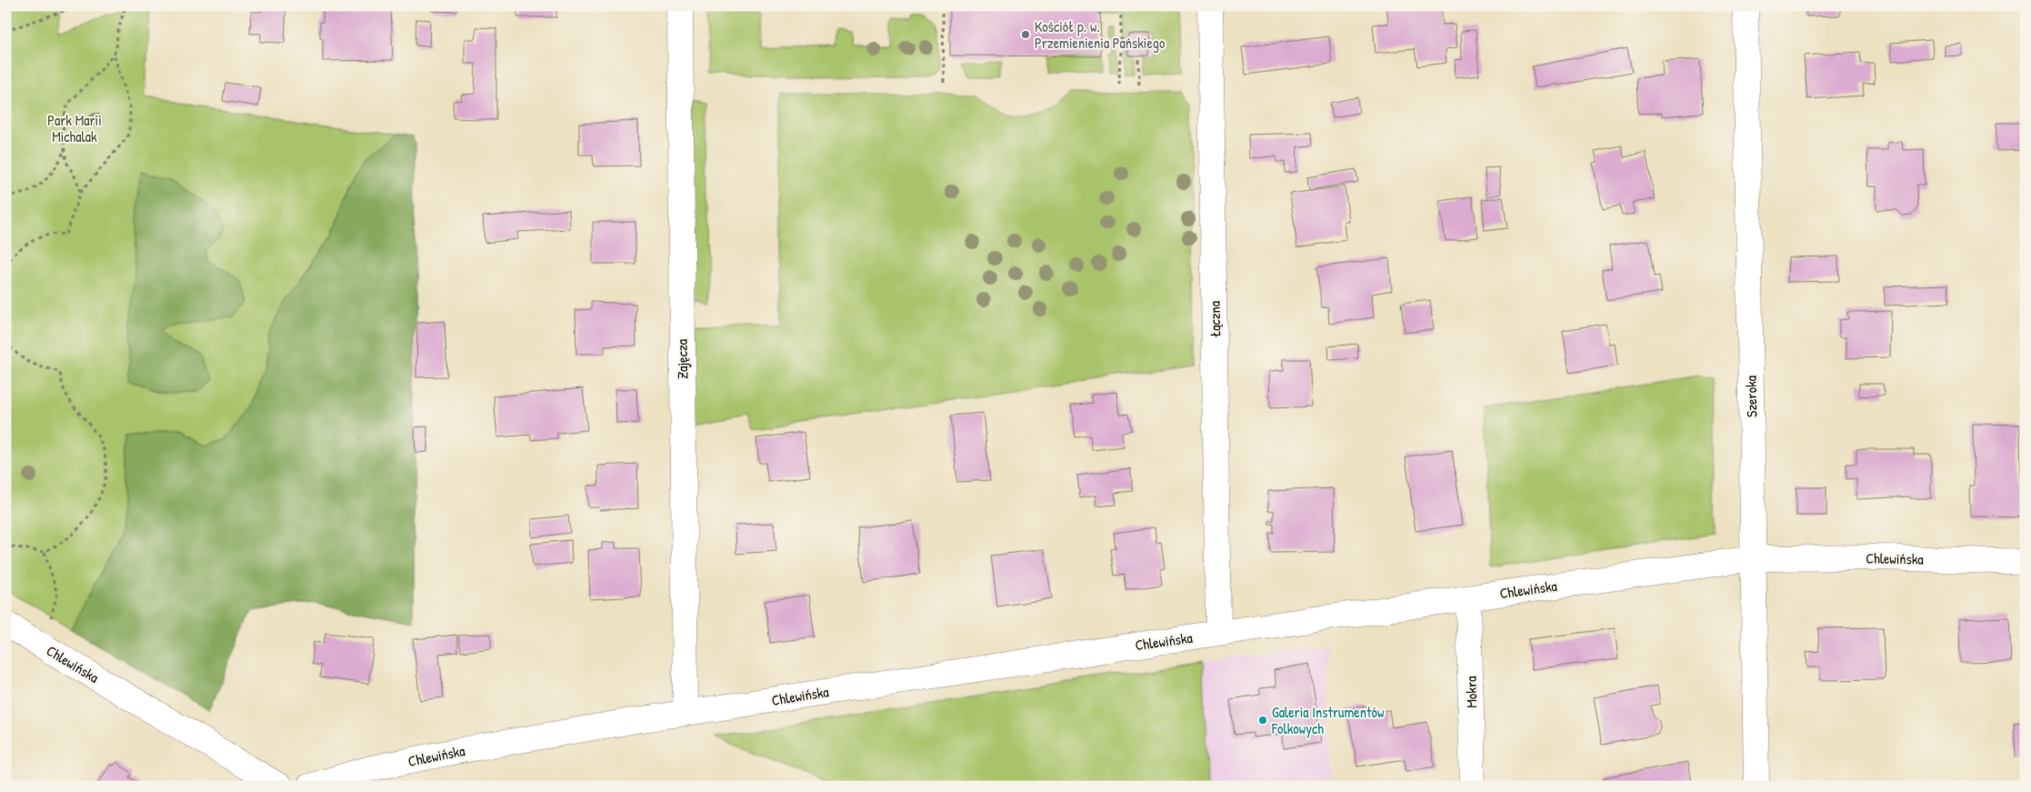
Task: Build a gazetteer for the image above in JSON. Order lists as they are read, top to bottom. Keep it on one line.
{"streets":{"street":["Łączna","Zajęcza","Szeroka","Chlewińska","Mokra"]},"crossings":[["Łączna","Chlewińska"],["Zajęcza","Chlewińska"],["Szeroka","Chlewińska"],["Chlewińska","Mokra"]],"parks":["Park Marii Michalak"],"places":["Kościół p. w. Przemienienia Pańskiego","Galeria Instrumentów Folkowych"]}
